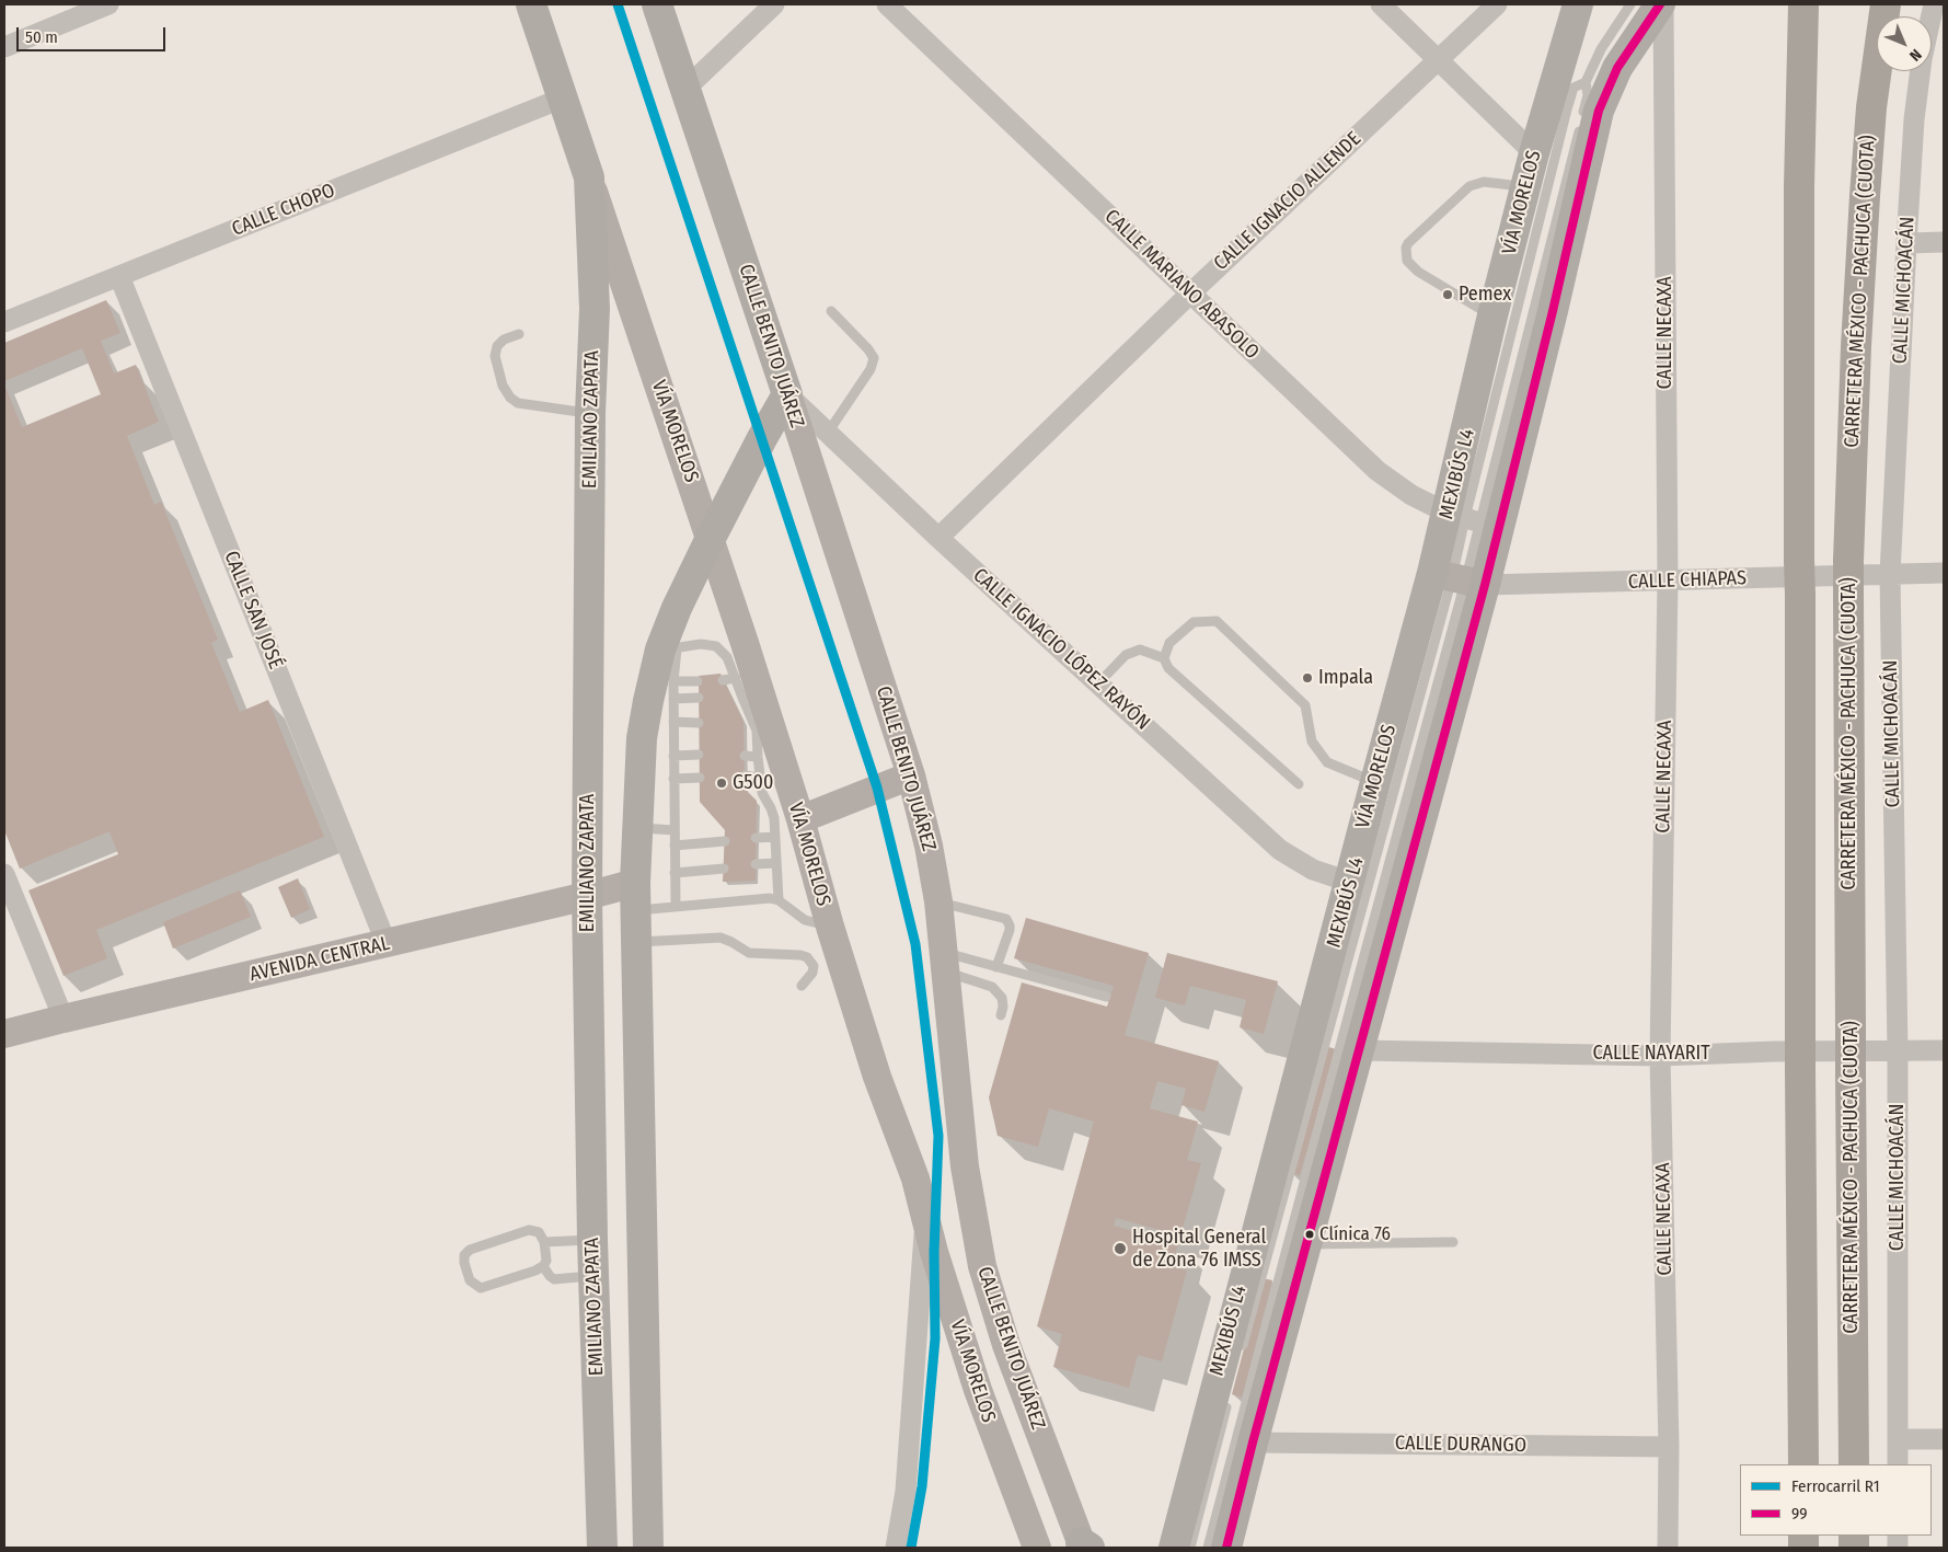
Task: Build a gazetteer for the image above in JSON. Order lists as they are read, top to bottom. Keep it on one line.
{"streets":{"highway":["CARRETERA MÉXICO - PACHUCA (CUOTA)"],"main road":["VÍA MORELOS","CALLE BENITO JUÁREZ","EMILIANO ZAPATA","AVENIDA CENTRAL"],"street":["CALLE IGNACIO ALLENDE","CALLE CHOPO","CALLE MARIANO ABASOLO","CALLE MICHOACÁN","CALLE NECAXA","CALLE CHIAPAS","CALLE SAN JOSÉ","CALLE IGNACIO LÓPEZ RAYÓN","CALLE NAYARIT","CALLE DURANGO"],"lane":["MEXIBÚS L4"]},"crossings":[["CALLE IGNACIO ALLENDE","CALLE MARIANO ABASOLO"],["CALLE IGNACIO ALLENDE","CALLE IGNACIO LÓPEZ RAYÓN"],["VÍA MORELOS","CALLE CHOPO"],["VÍA MORELOS","CALLE MARIANO ABASOLO"],["VÍA MORELOS","CALLE NECAXA"],["VÍA MORELOS","EMILIANO ZAPATA"],["VÍA MORELOS","MEXIBÚS L4"],["VÍA MORELOS","CALLE CHIAPAS"],["VÍA MORELOS","CALLE IGNACIO LÓPEZ RAYÓN"],["VÍA MORELOS","CALLE NAYARIT"],["VÍA MORELOS","CALLE DURANGO"],["CALLE CHOPO","CALLE SAN JOSÉ"],["CALLE MARIANO ABASOLO","MEXIBÚS L4"],["CALLE MICHOACÁN","CALLE CHIAPAS"],["CALLE MICHOACÁN","CALLE NAYARIT"],["CALLE NECAXA","CALLE CHIAPAS"],["CALLE NECAXA","CALLE NAYARIT"],["CALLE NECAXA","CALLE DURANGO"],["CALLE BENITO JUÁREZ","CALLE IGNACIO LÓPEZ RAYÓN"],["EMILIANO ZAPATA","AVENIDA CENTRAL"],["MEXIBÚS L4","CALLE CHIAPAS"],["CALLE SAN JOSÉ","AVENIDA CENTRAL"]],"places":["Pemex","Impala","G500","Clínica 76","Hospital General de Zona 76 IMSS"],"lines":["rail line R1","transit line 99"],"legend":["Ferrocarril R1","99"],"scale_bar":"50 m","north":"bottom right"}
